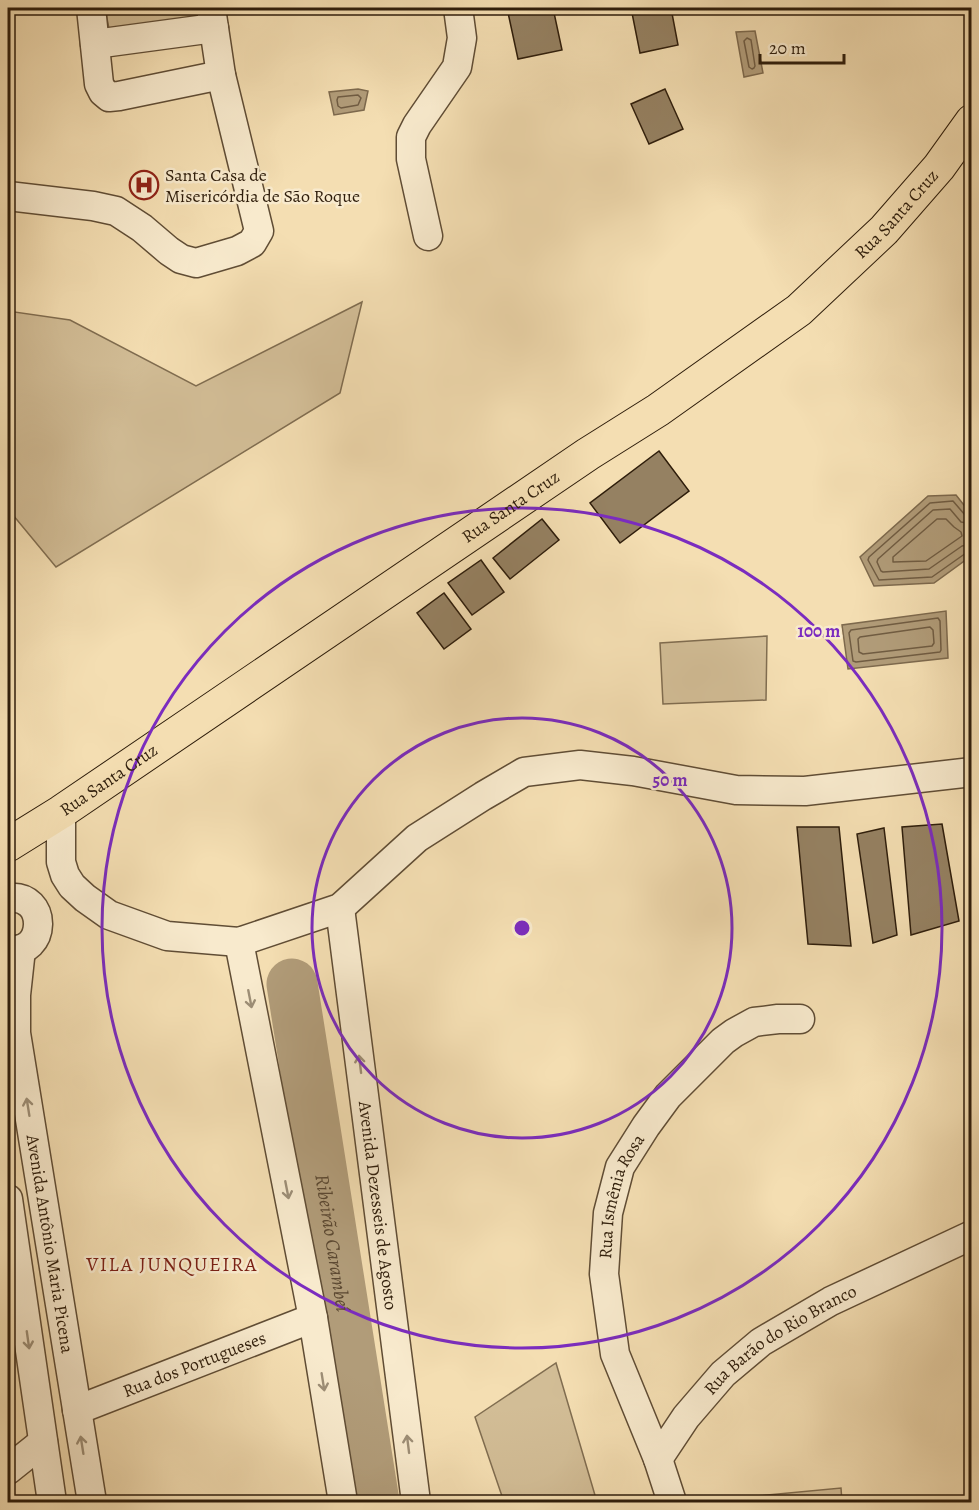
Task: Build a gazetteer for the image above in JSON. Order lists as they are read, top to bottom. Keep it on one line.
{"streets":{"main road":["Rua Santa Cruz"],"street":["Rua Ismênia Rosa","Avenida Dezesseis de Agosto","Avenida Antônio Maria Picena","Rua Barão do Rio Branco","Rua dos Portugueses"]},"crossings":[["Rua Ismênia Rosa","Rua Barão do Rio Branco"],["Avenida Antônio Maria Picena","Rua dos Portugueses"]],"districts":["VILA JUNQUEIRA"],"water":["Ribeirão Carambeí"],"places":{"hospital":["Santa Casa de Misericórdia de São Roque"]},"scale_bar":"20 m","rings":["100 m","50 m"]}
